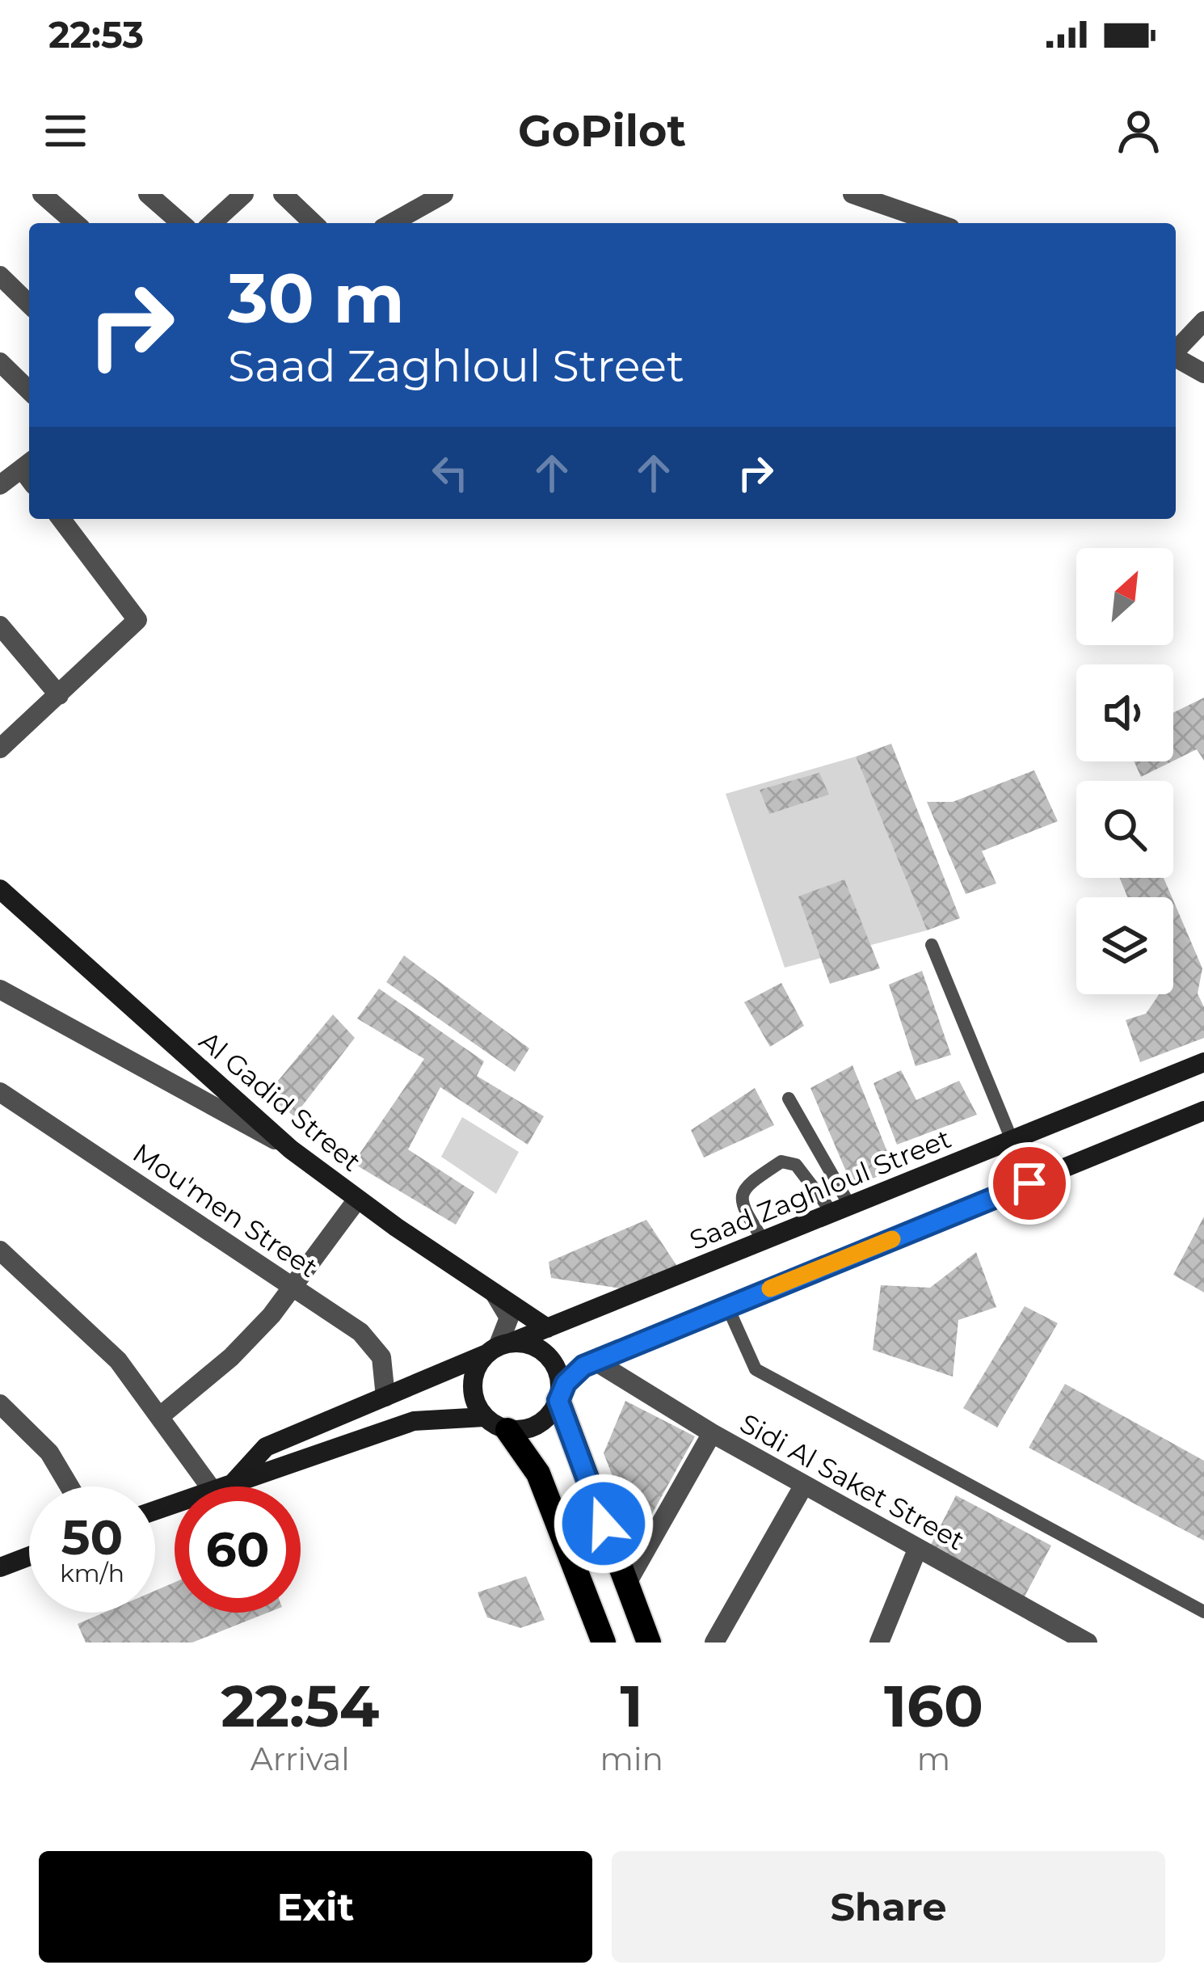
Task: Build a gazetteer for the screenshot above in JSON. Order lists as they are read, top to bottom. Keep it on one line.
{"streets":{"main road":["Al Gadid Street","Saad Zaghloul Street"],"street":["Mou'men Street","Sidi Al Saket Street"]},"crossings":[["Al Gadid Street","Saad Zaghloul Street"],["Saad Zaghloul Street","Mou'men Street"]],"north":"top right","page":{"status":"22:53","header":"GoPilot","turn":["30 m","Saad Zaghloul Street"],"speed":"50 km/h","limit":"60","eta":["22:54","Arrival","1","min","160","m"],"buttons":["Exit","Share"]}}
